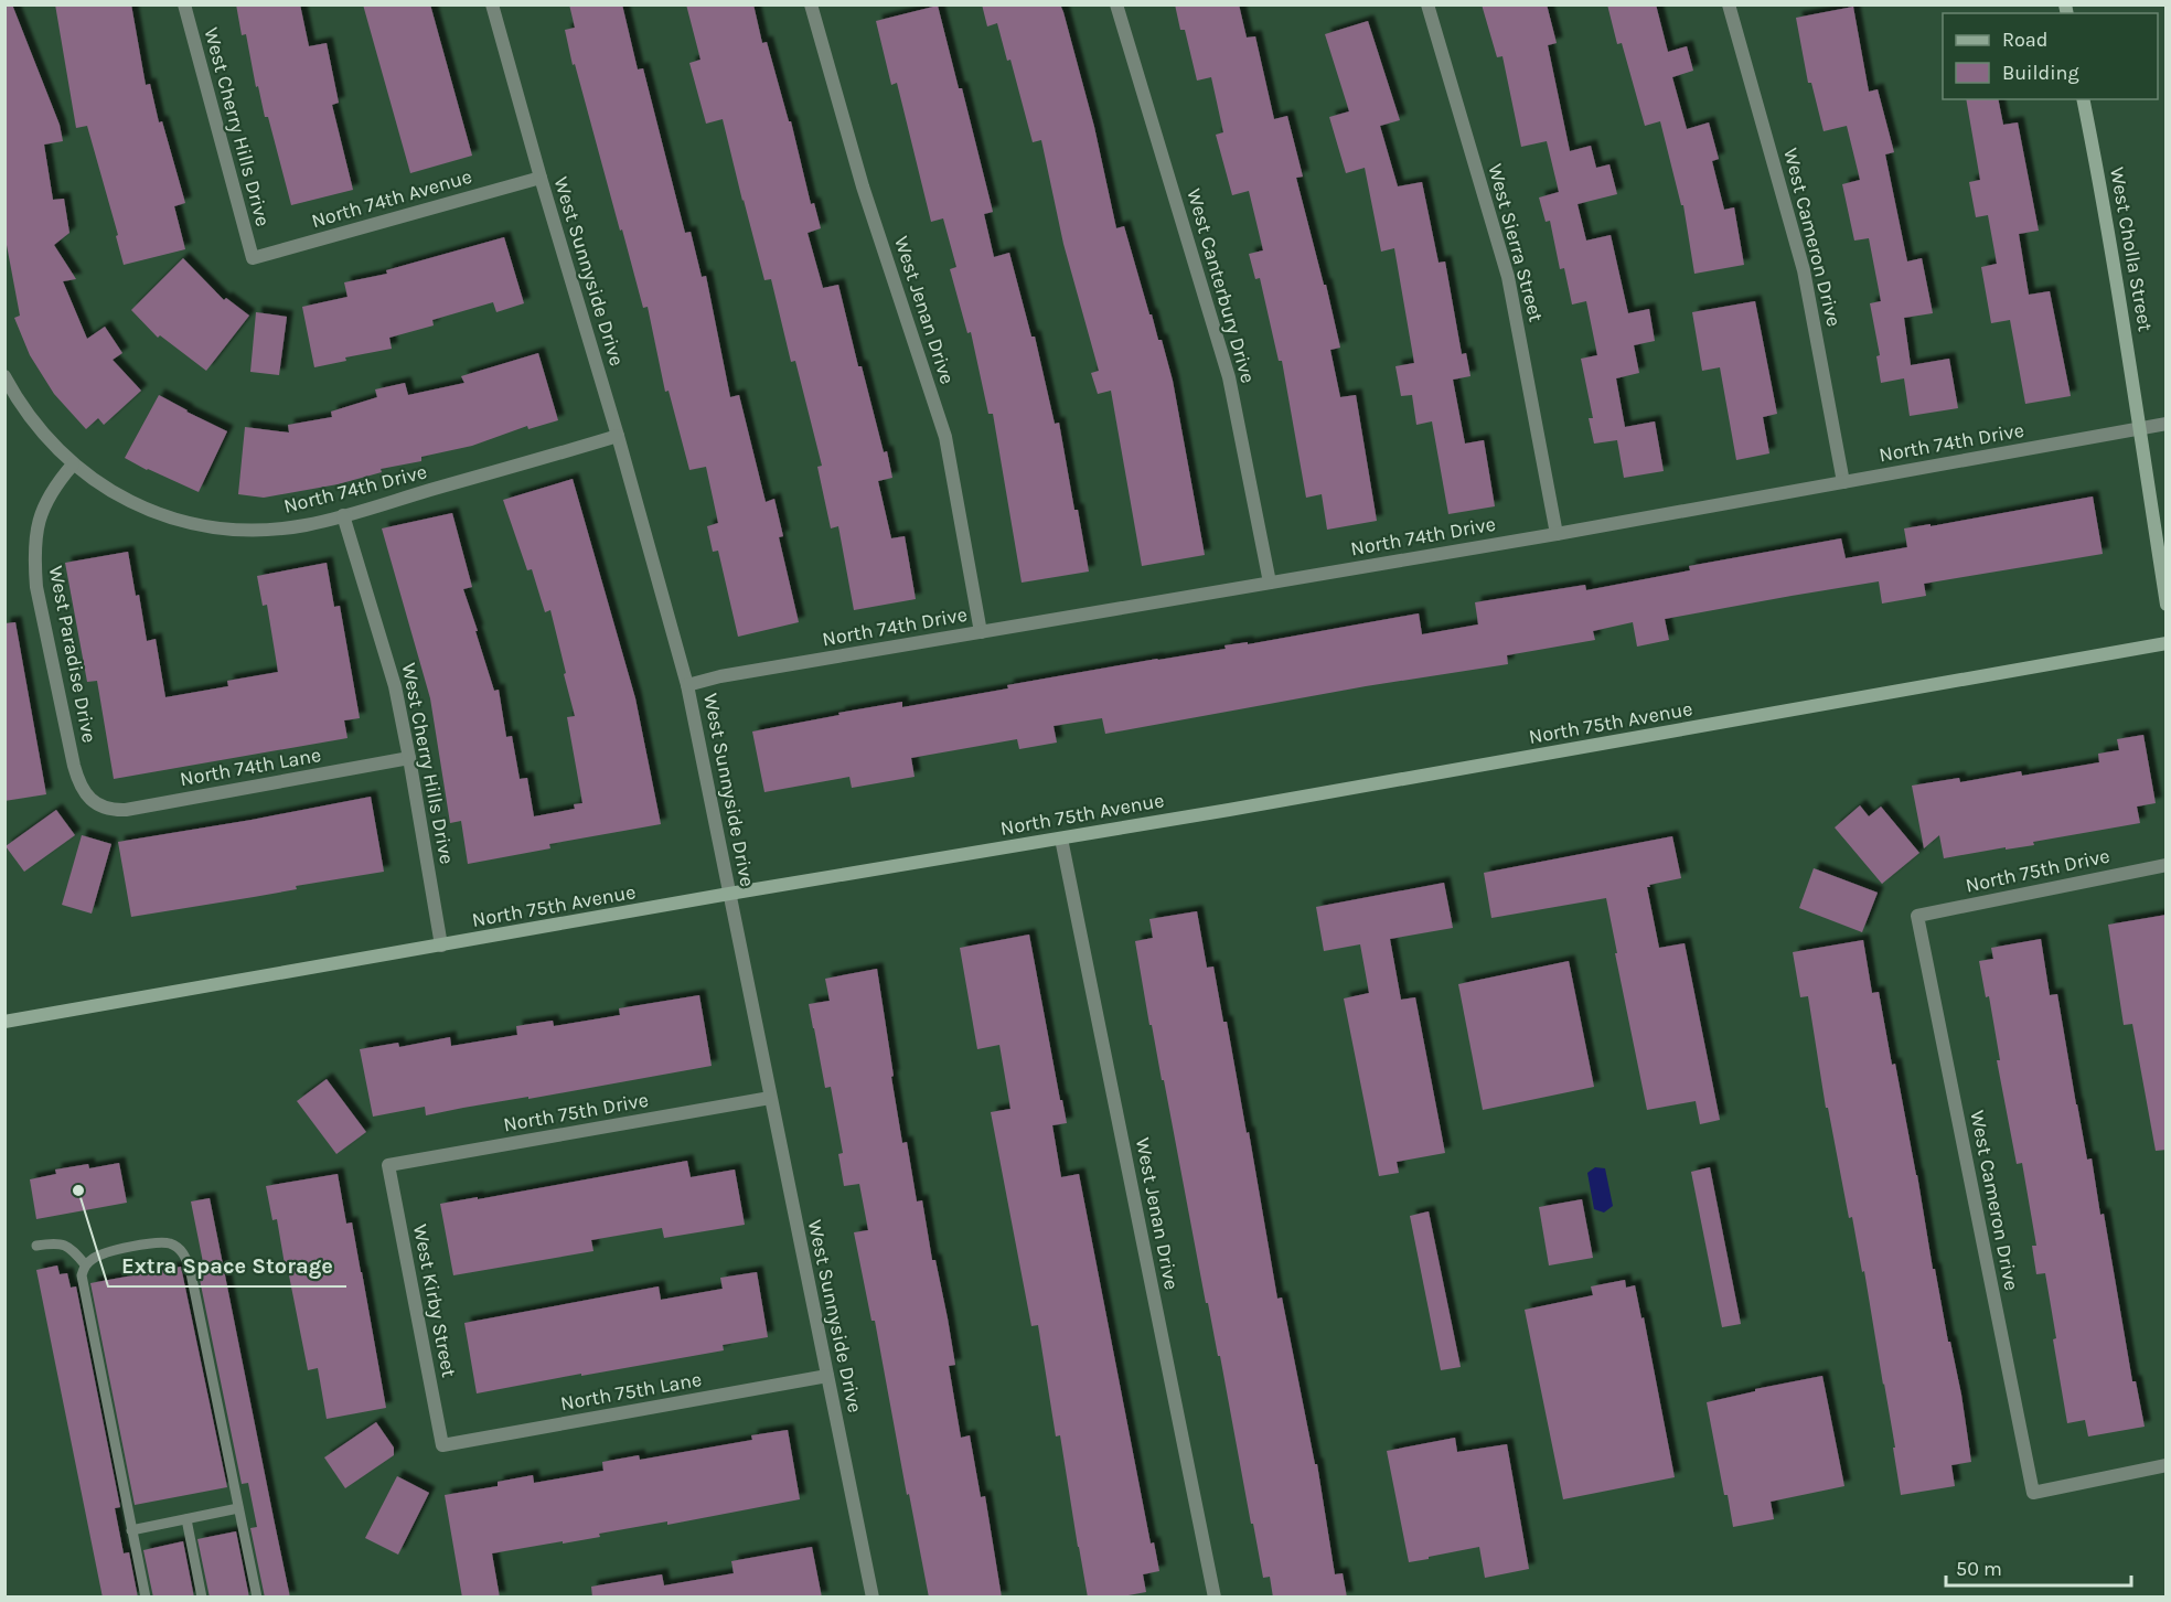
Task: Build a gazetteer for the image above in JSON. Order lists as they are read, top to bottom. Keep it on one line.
{"streets":{"main road":["West Cholla Street","North 75th Avenue"],"street":["West Cherry Hills Drive","North 74th Avenue","West Cameron Drive","West Sierra Street","West Sunnyside Drive","West Canterbury Drive","West Jenan Drive","North 74th Drive","West Paradise Drive","North 74th Lane","North 75th Drive","West Kirby Street","North 75th Lane"]},"crossings":[["West Cherry Hills Drive","North 74th Avenue"],["West Cherry Hills Drive","North 74th Drive"],["West Cherry Hills Drive","North 75th Avenue"],["West Cherry Hills Drive","North 74th Lane"],["North 74th Avenue","West Sunnyside Drive"],["West Cameron Drive","North 74th Drive"],["West Cameron Drive","North 75th Drive"],["West Sierra Street","North 74th Drive"],["West Cholla Street","North 74th Drive"],["West Sunnyside Drive","North 74th Drive"],["West Sunnyside Drive","North 75th Avenue"],["West Sunnyside Drive","North 75th Drive"],["West Sunnyside Drive","North 75th Lane"],["West Canterbury Drive","North 74th Drive"],["West Jenan Drive","North 74th Drive"],["West Jenan Drive","North 75th Avenue"],["North 74th Drive","West Paradise Drive"],["West Paradise Drive","North 74th Lane"],["North 75th Drive","West Kirby Street"],["West Kirby Street","North 75th Lane"]],"places":["Extra Space Storage"],"legend":["Road","Building"],"scale_bar":"50 m"}
